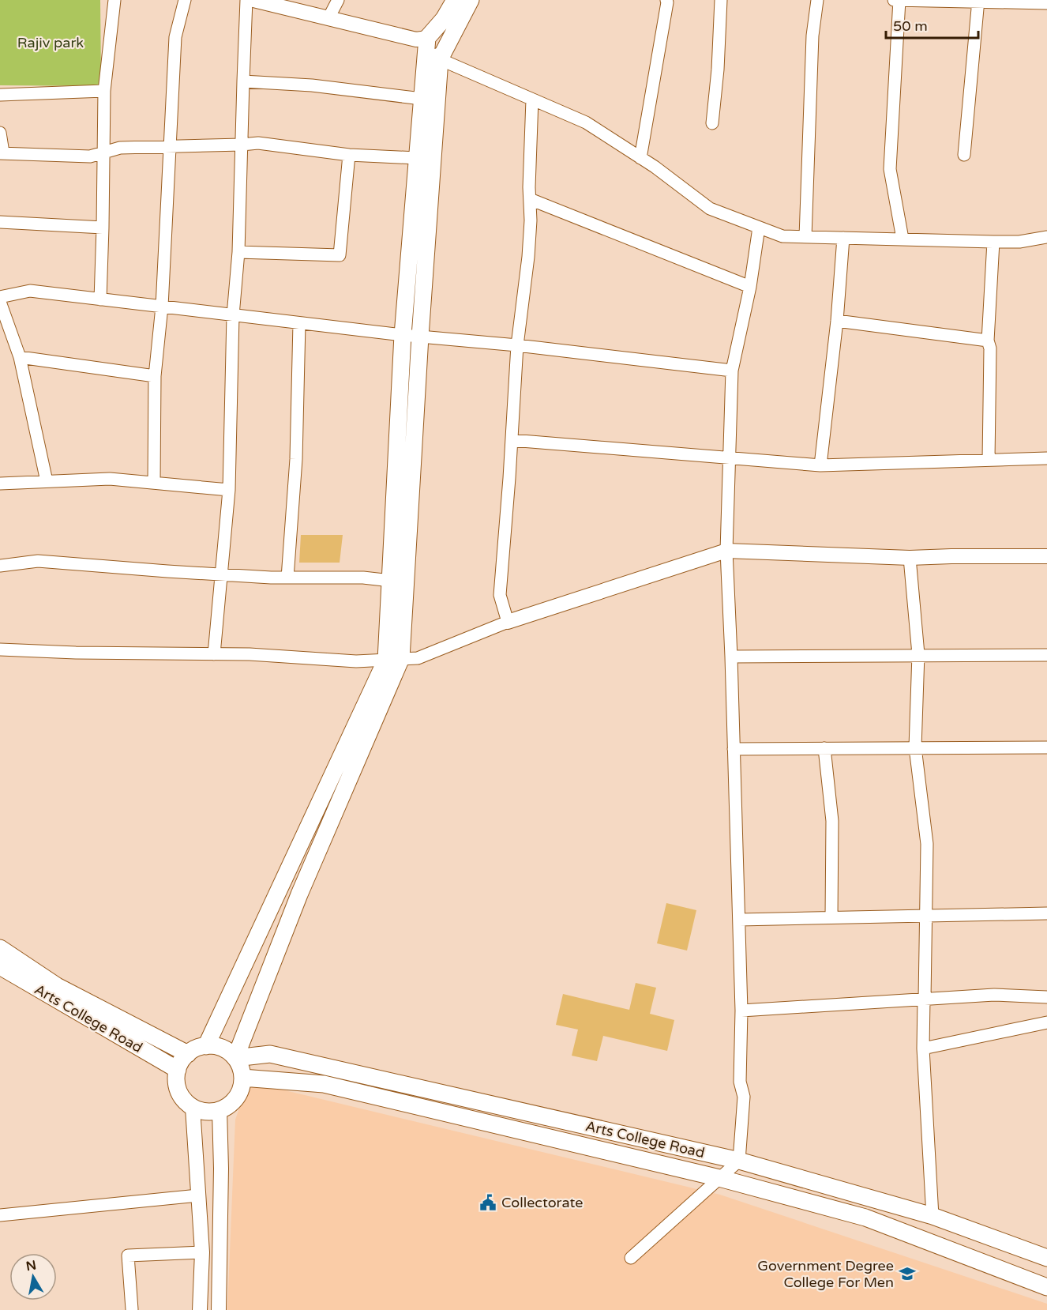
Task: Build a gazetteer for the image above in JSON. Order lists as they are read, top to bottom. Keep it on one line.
{"streets":{"main road":["Arts College Road"]},"parks":["Rajiv park"],"places":{"public building":["Collectorate"],"school or university":["Government Degree College For Men"]},"scale_bar":"50 m","north":"top"}
